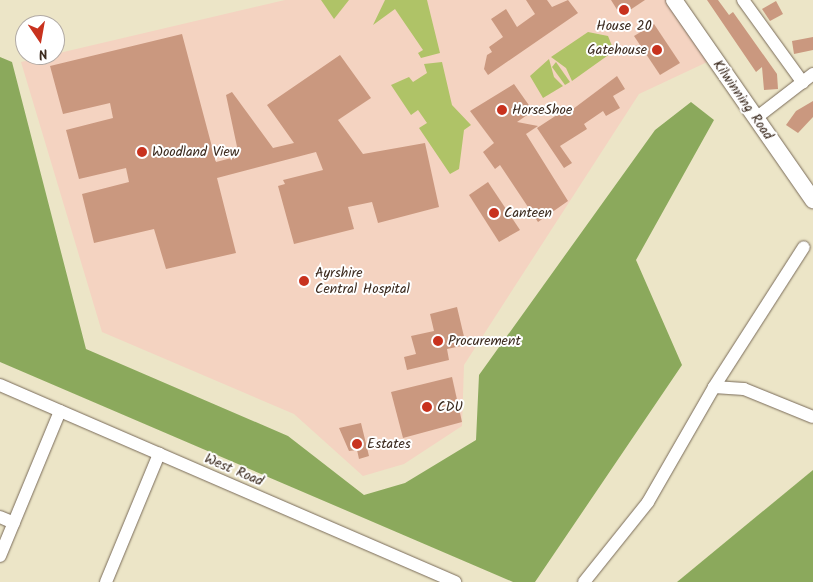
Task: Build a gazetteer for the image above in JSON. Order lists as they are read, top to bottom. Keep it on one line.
{"streets":{"main road":["Kilwinning Road"],"street":["West Road"]},"places":["House 20","Gatehouse","HorseShoe","Woodland View","Canteen","Ayrshire Central Hospital","Procurement","CDU","Estates"],"north":"bottom"}
